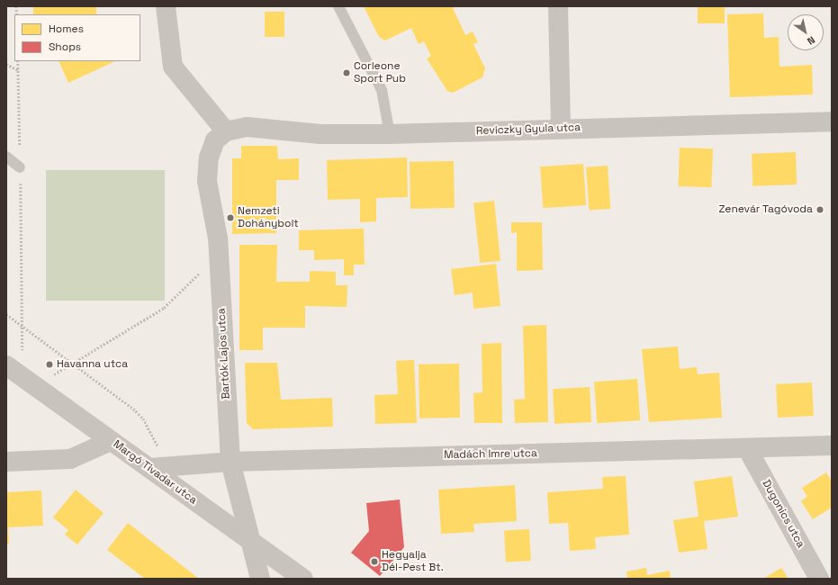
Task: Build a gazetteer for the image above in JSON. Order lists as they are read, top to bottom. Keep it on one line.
{"streets":{"street":["Reviczky Gyula utca","Bartók Lajos utca","Madách Imre utca","Margó Tivadar utca","Dugonics utca"]},"crossings":[["Reviczky Gyula utca","Bartók Lajos utca"],["Bartók Lajos utca","Madách Imre utca"],["Bartók Lajos utca","Margó Tivadar utca"],["Madách Imre utca","Margó Tivadar utca"],["Madách Imre utca","Dugonics utca"]],"places":["Corleone Sport Pub","Zenevár Tagóvoda","Nemzeti Dohánybolt","Havanna utca","Hegyalja Dél-Pest Bt."],"legend":["Homes","Shops"],"north":"bottom right"}
